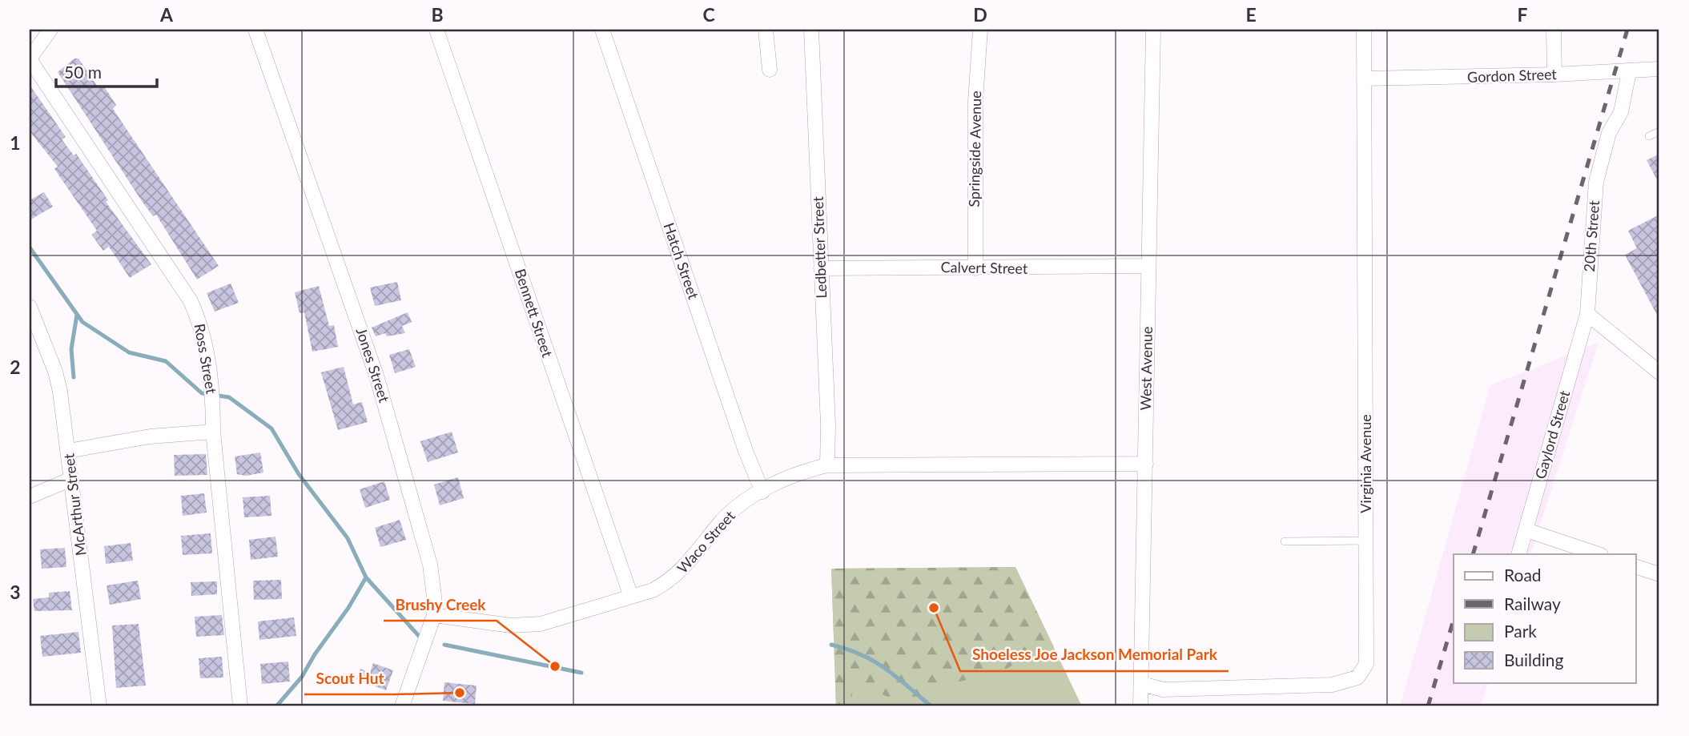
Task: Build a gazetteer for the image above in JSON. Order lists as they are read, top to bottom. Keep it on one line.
{"streets":{"street":["Gordon Street","Springside Avenue","20th Street","Ledbetter Street","Hatch Street","Calvert Street","Bennett Street","Ross Street","Jones Street","West Avenue","Gaylord Street","Virginia Avenue","McArthur Street","Waco Street"]},"crossings":[["Gordon Street","20th Street"],["Gordon Street","Virginia Avenue"],["Springside Avenue","Calvert Street"],["20th Street","Gaylord Street"],["Ledbetter Street","Calvert Street"],["Ledbetter Street","Waco Street"],["Hatch Street","Waco Street"],["Calvert Street","West Avenue"],["Bennett Street","Waco Street"],["Jones Street","Waco Street"],["West Avenue","Virginia Avenue"],["West Avenue","Waco Street"]],"places":["Shoeless Joe Jackson Memorial Park","Brushy Creek","Scout Hut"],"legend":["Road","Railway","Park","Building"],"scale_bar":"50 m","grid":{"columns":["A","B","C","D","E","F"],"rows":["1","2","3"]}}
